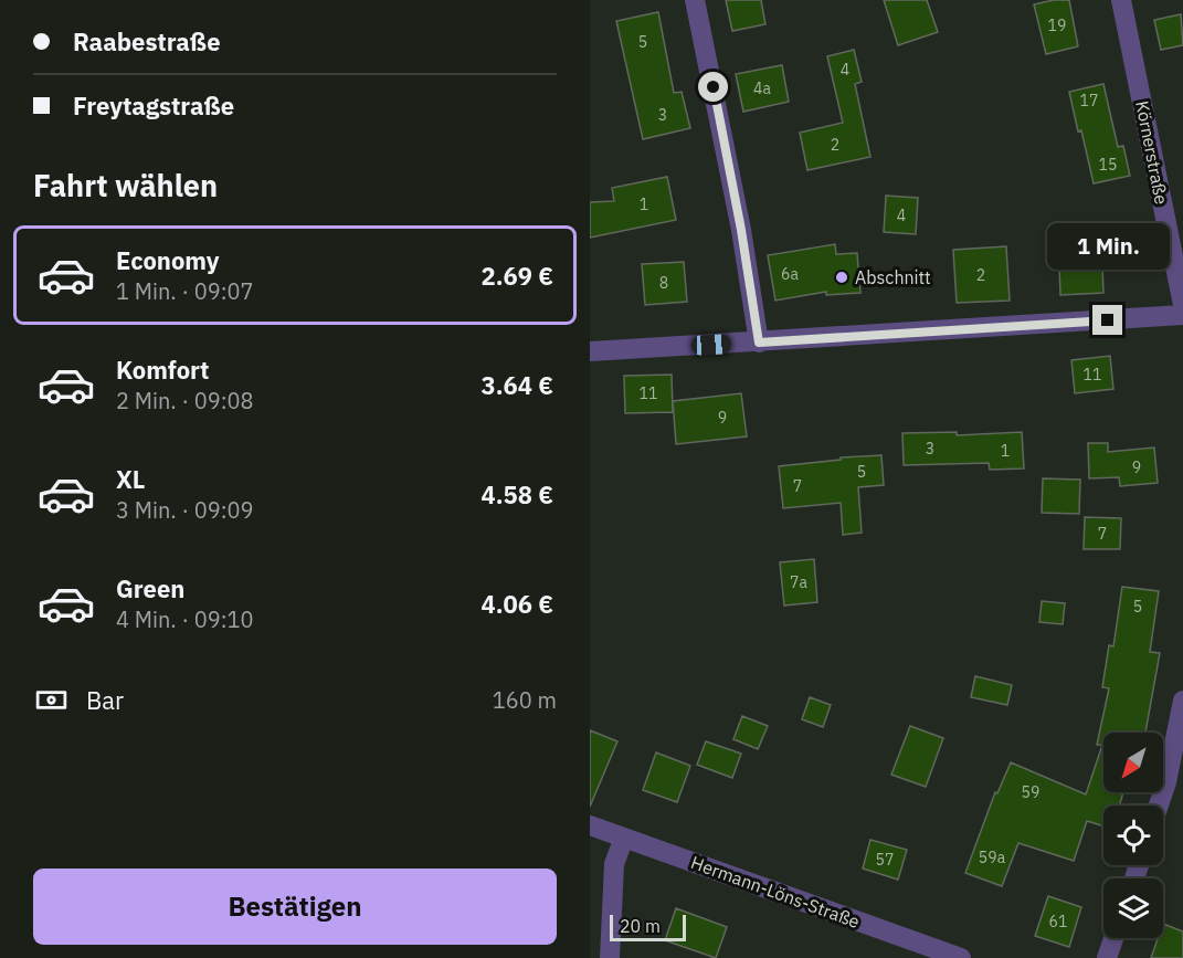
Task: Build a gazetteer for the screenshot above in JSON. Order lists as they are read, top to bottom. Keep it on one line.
{"streets":{"street":["Körnerstraße","Hermann-Löns-Straße"]},"places":["Abschnitt"],"house_numbers":["19","5","4","4a","17","3","2","15","1","4","6a","2","8","11","11","9","3","1","9","5","7","7","7a","5","59","59a","57","61"],"scale_bar":"20 m","north":"bottom left","page":{"banner":["Raabestraße","Freytagstraße"],"heading":"Fahrt wählen","bubble":"1 Min.","list":[{"name":"Economy","note":"1 Min. · 09:07","value":"2.69 €"},{"name":"Komfort","note":"2 Min. · 09:08","value":"3.64 €"},{"name":"XL","note":"3 Min. · 09:09","value":"4.58 €"},{"name":"Green","note":"4 Min. · 09:10","value":"4.06 €"}],"pay":["Bar","160 m"],"buttons":"Bestätigen","scale":"20 m"}}
